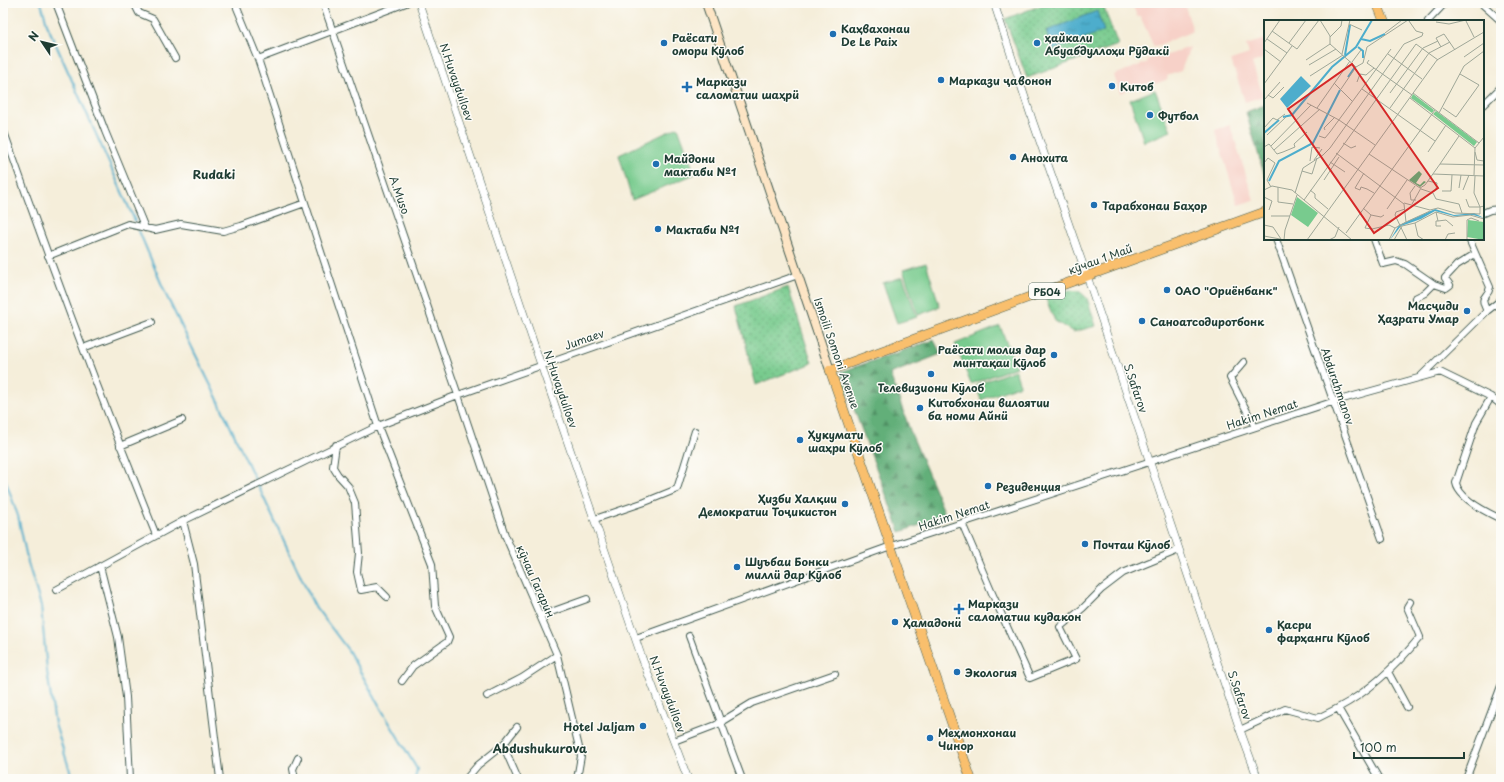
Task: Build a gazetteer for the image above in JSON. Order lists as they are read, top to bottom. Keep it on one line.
{"streets":{"main road":["кӯчаи 1 Май","РБ04","Ismoili Somoni Avenue"],"street":["N.Huvaydulloev","A.Muso","Jumaev","Abdurahmanov","S.Safarov","Hakim Nemat","кӯчаи Гагарин"]},"crossings":[["N.Huvaydulloev","Jumaev"],["N.Huvaydulloev","Hakim Nemat"],["A.Muso","Jumaev"],["A.Muso","кӯчаи Гагарин"],["кӯчаи 1 Май","Ismoili Somoni Avenue"],["кӯчаи 1 Май","S.Safarov"],["Jumaev","Ismoili Somoni Avenue"],["Jumaev","кӯчаи Гагарин"],["Ismoili Somoni Avenue","Hakim Nemat"],["Abdurahmanov","Hakim Nemat"],["S.Safarov","Hakim Nemat"]],"districts":["Rudaki","Abdushukurova"],"places":{"other":["Каҳвахонаи De Le Paix","Раёсати омори Кӯлоб","ҳайкали Абуабдуллоҳи Рӯдакӣ","Маркази ҷавонон","Китоб","Футбол","Анохита","Майдони мактаби №1","Тарабхонаи Баҳор","Мактаби №1","ОАО \"Ориёнбанк\"","Масҷиди Ҳазрати Умар","Саноатсодиротбонк","Раёсати молия дар минтақаи Кӯлоб","Телевизиони Кӯлоб","Китобхонаи вилоятии ба номи Айнӣ","Ҳукумати шаҳри Кӯлоб","Резиденция","Ҳизби Халқии Демократии Тоҷикистон","Почтаи Кӯлоб","Шуъбаи Бонки миллӣ дар Кӯлоб","Ҳамадонӣ","Қасри фарҳанги Кӯлоб","Экология","Hotel Jaljam","Меҳмонхонаи Чинор"],"health":["Маркази саломатии шаҳрӣ","Маркази саломатии кудакон"]},"scale_bar":"100 m","north":"top left"}
